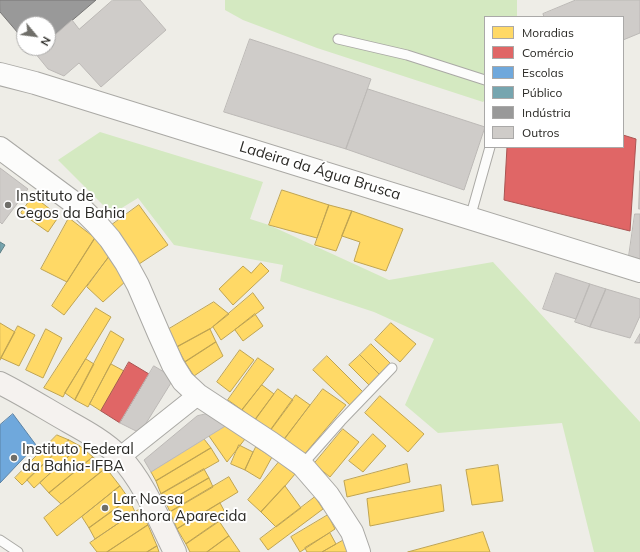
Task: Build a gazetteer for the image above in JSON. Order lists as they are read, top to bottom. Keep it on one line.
{"streets":{"street":["Ladeira da Água Brusca"]},"places":["Instituto de Cegos da Bahia","Instituto Federal da Bahia-IFBA","Lar Nossa Senhora Aparecida"],"legend":["Moradias","Comércio","Escolas","Público","Indústria","Outros"],"north":"bottom right"}
